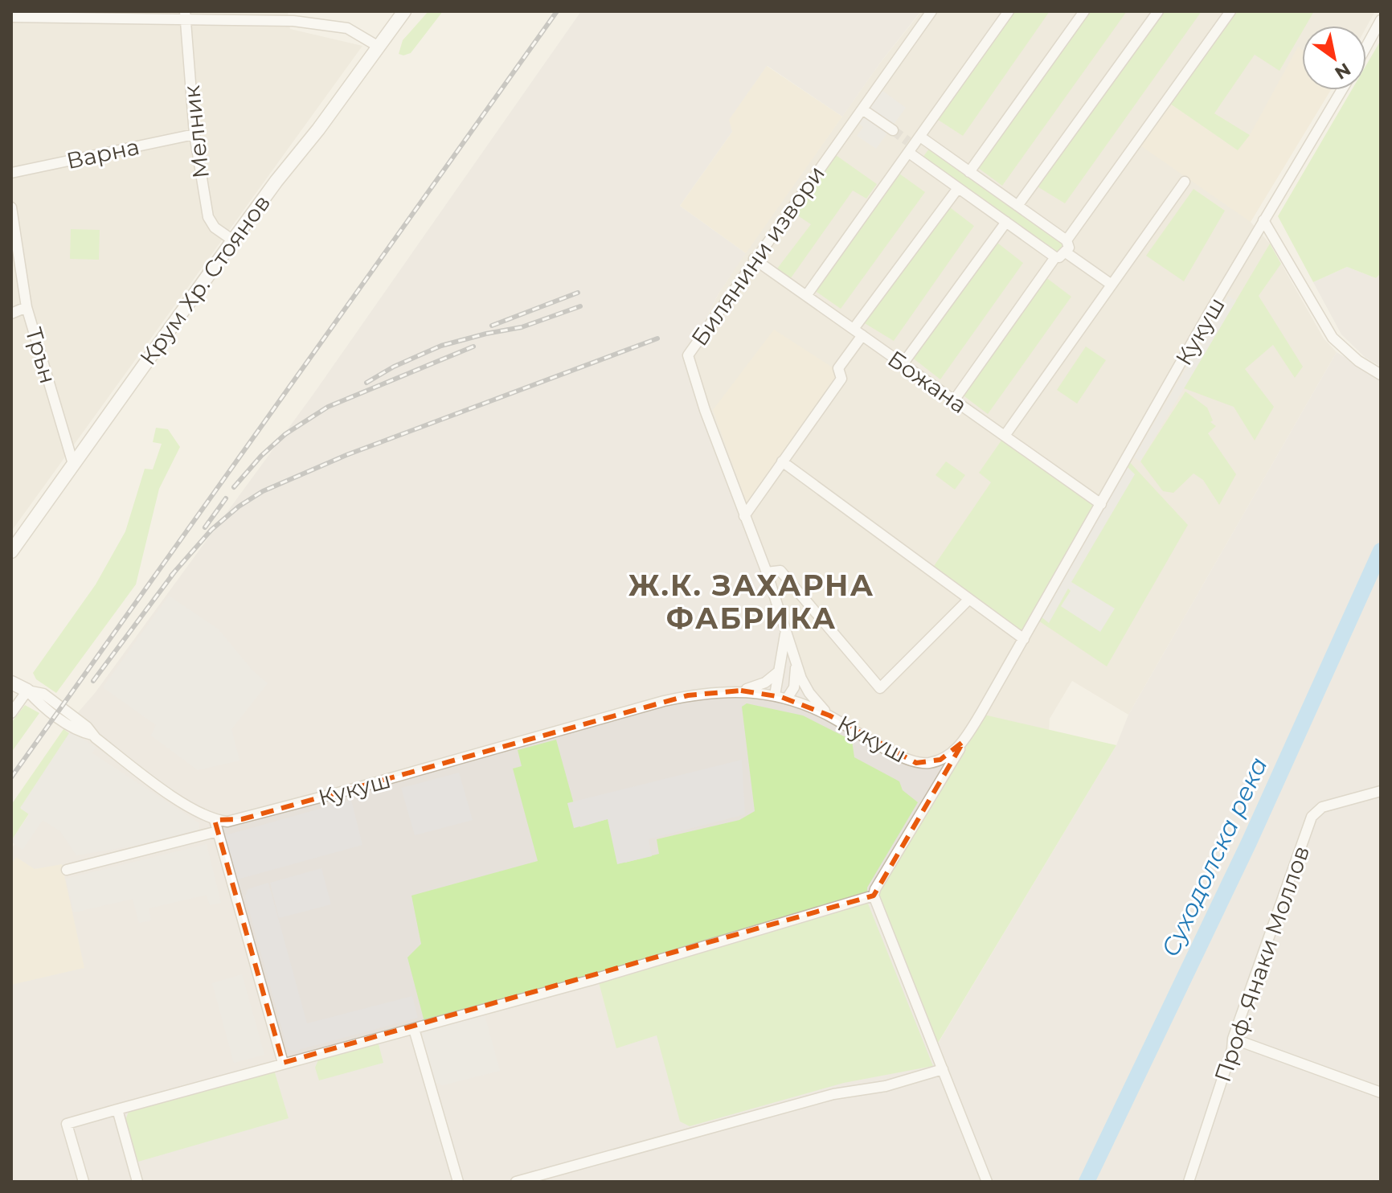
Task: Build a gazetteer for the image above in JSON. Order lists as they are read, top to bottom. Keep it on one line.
{"streets":{"street":["Мелник","Варна","Билянини извори","Крум Хр. Стоянов","Кукуш","Трън","Божана","Проф. Янаки Моллов"]},"crossings":[["Мелник","Варна"],["Мелник","Крум Хр. Стоянов"],["Билянини извори","Кукуш"],["Билянини извори","Божана"],["Крум Хр. Стоянов","Трън"],["Кукуш","Божана"]],"districts":["Ж.К. ЗАХАРНА ФАБРИКА"],"water":["Суходолска река"],"north":"bottom right"}
